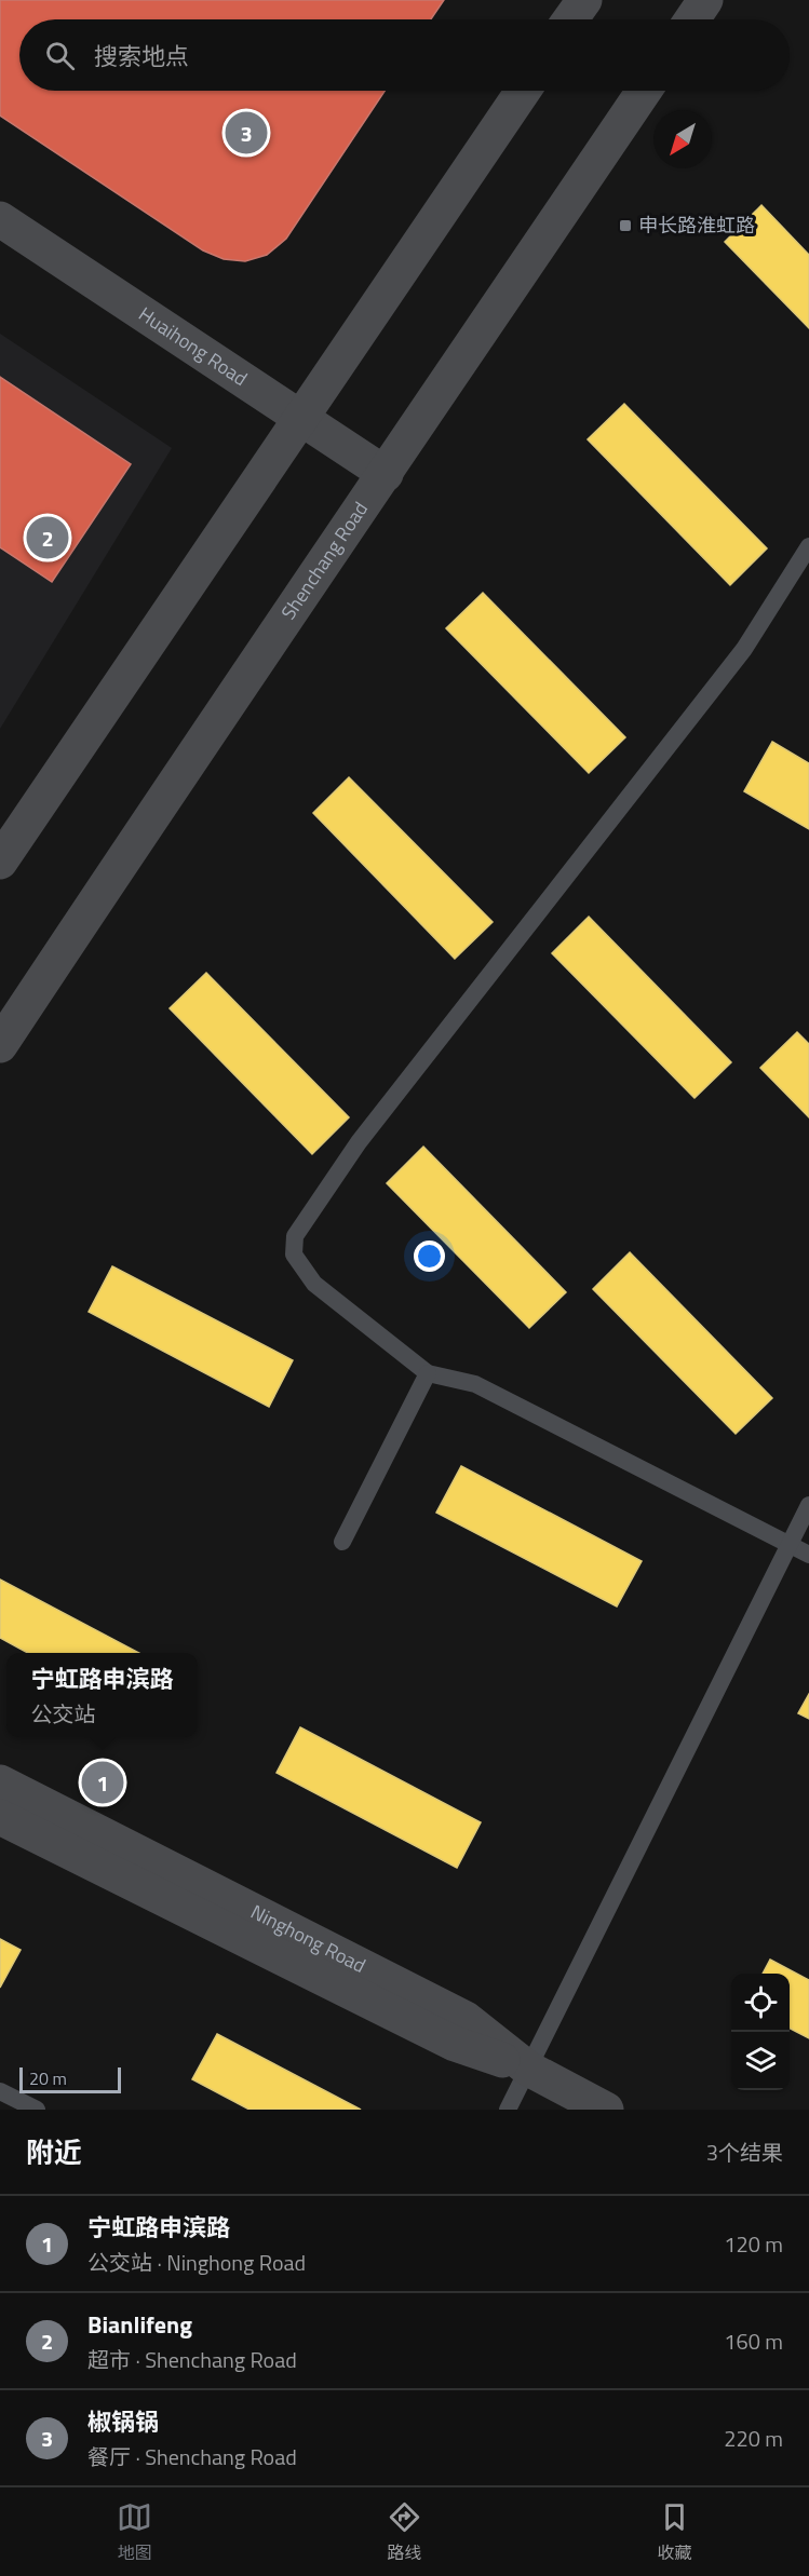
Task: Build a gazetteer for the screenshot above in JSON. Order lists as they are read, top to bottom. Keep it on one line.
{"streets":{"main road":["Huaihong Road","Shenchang Road","Ninghong Road"]},"crossings":[["Huaihong Road","Shenchang Road"]],"places":{"transit":["申长路淮虹路"]},"scale_bar":"20 m","north":"bottom left","page":{"search":"搜索地点","pins":["3","2","1"],"popup":["宁虹路申滨路","公交站"],"scale":"20 m","heading":["附近","3个结果"],"list":[{"mark":"1","name":"宁虹路申滨路","note":"公交站 · Ninghong Road","value":"120 m"},{"mark":"2","name":"Bianlifeng","note":"超市 · Shenchang Road","value":"160 m"},{"mark":"3","name":"椒锅锅","note":"餐厅 · Shenchang Road","value":"220 m"}],"nav":["地图","路线","收藏"]}}
